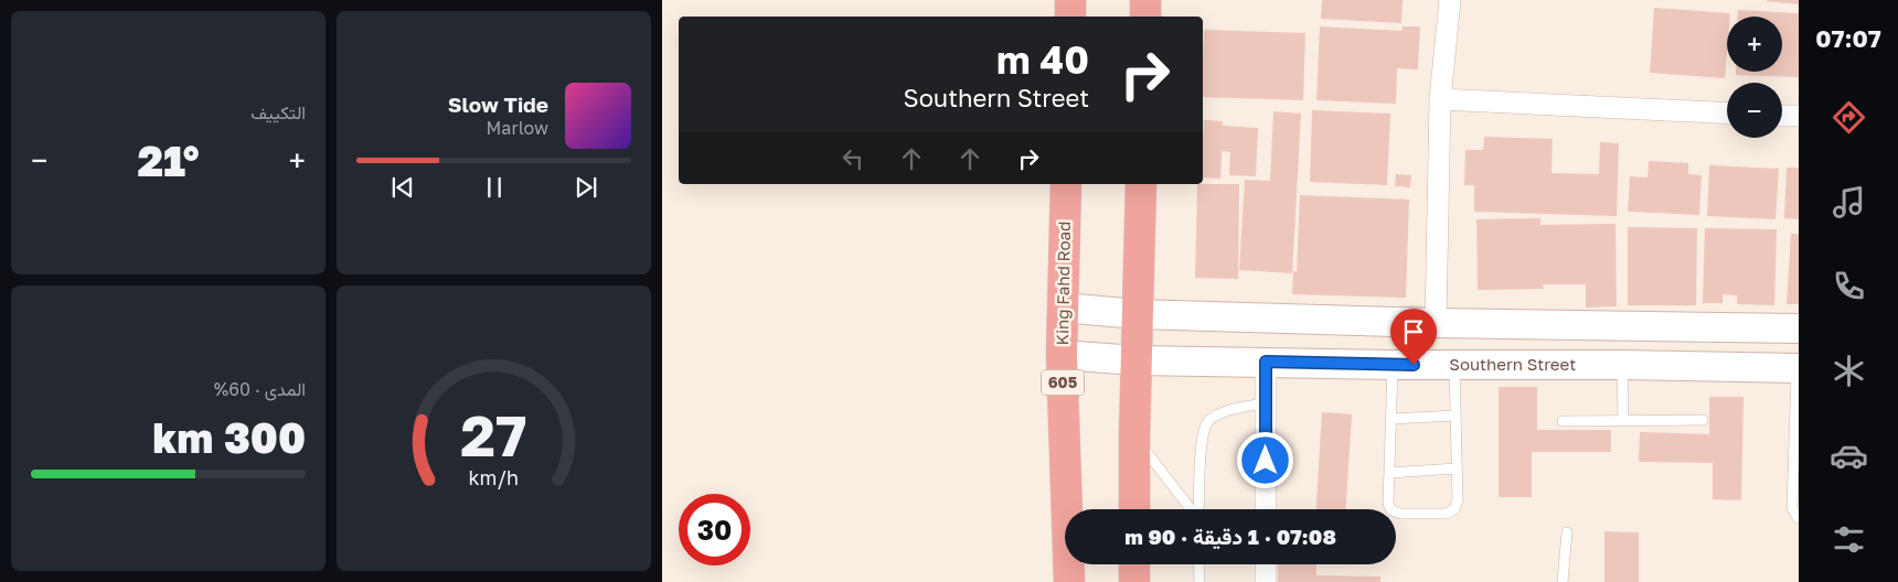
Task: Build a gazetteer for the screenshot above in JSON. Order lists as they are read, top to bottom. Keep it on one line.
{"streets":{"highway":["King Fahd Road","605"],"main road":["Southern Street"]},"crossings":[["King Fahd Road","Southern Street"]],"page":{"tabs":"07:07","tile":["التكييف",["المدى · 60%","300 km"]],"map_buttons":["+","−"],"turn":["40 m","Southern Street"],"song":["Slow Tide","Marlow"],"heat":["−","21°","+"],"limit":"30","trip":"07:08 · 1 دقيقة · 90 m","gauge":["27","km/h"]}}
